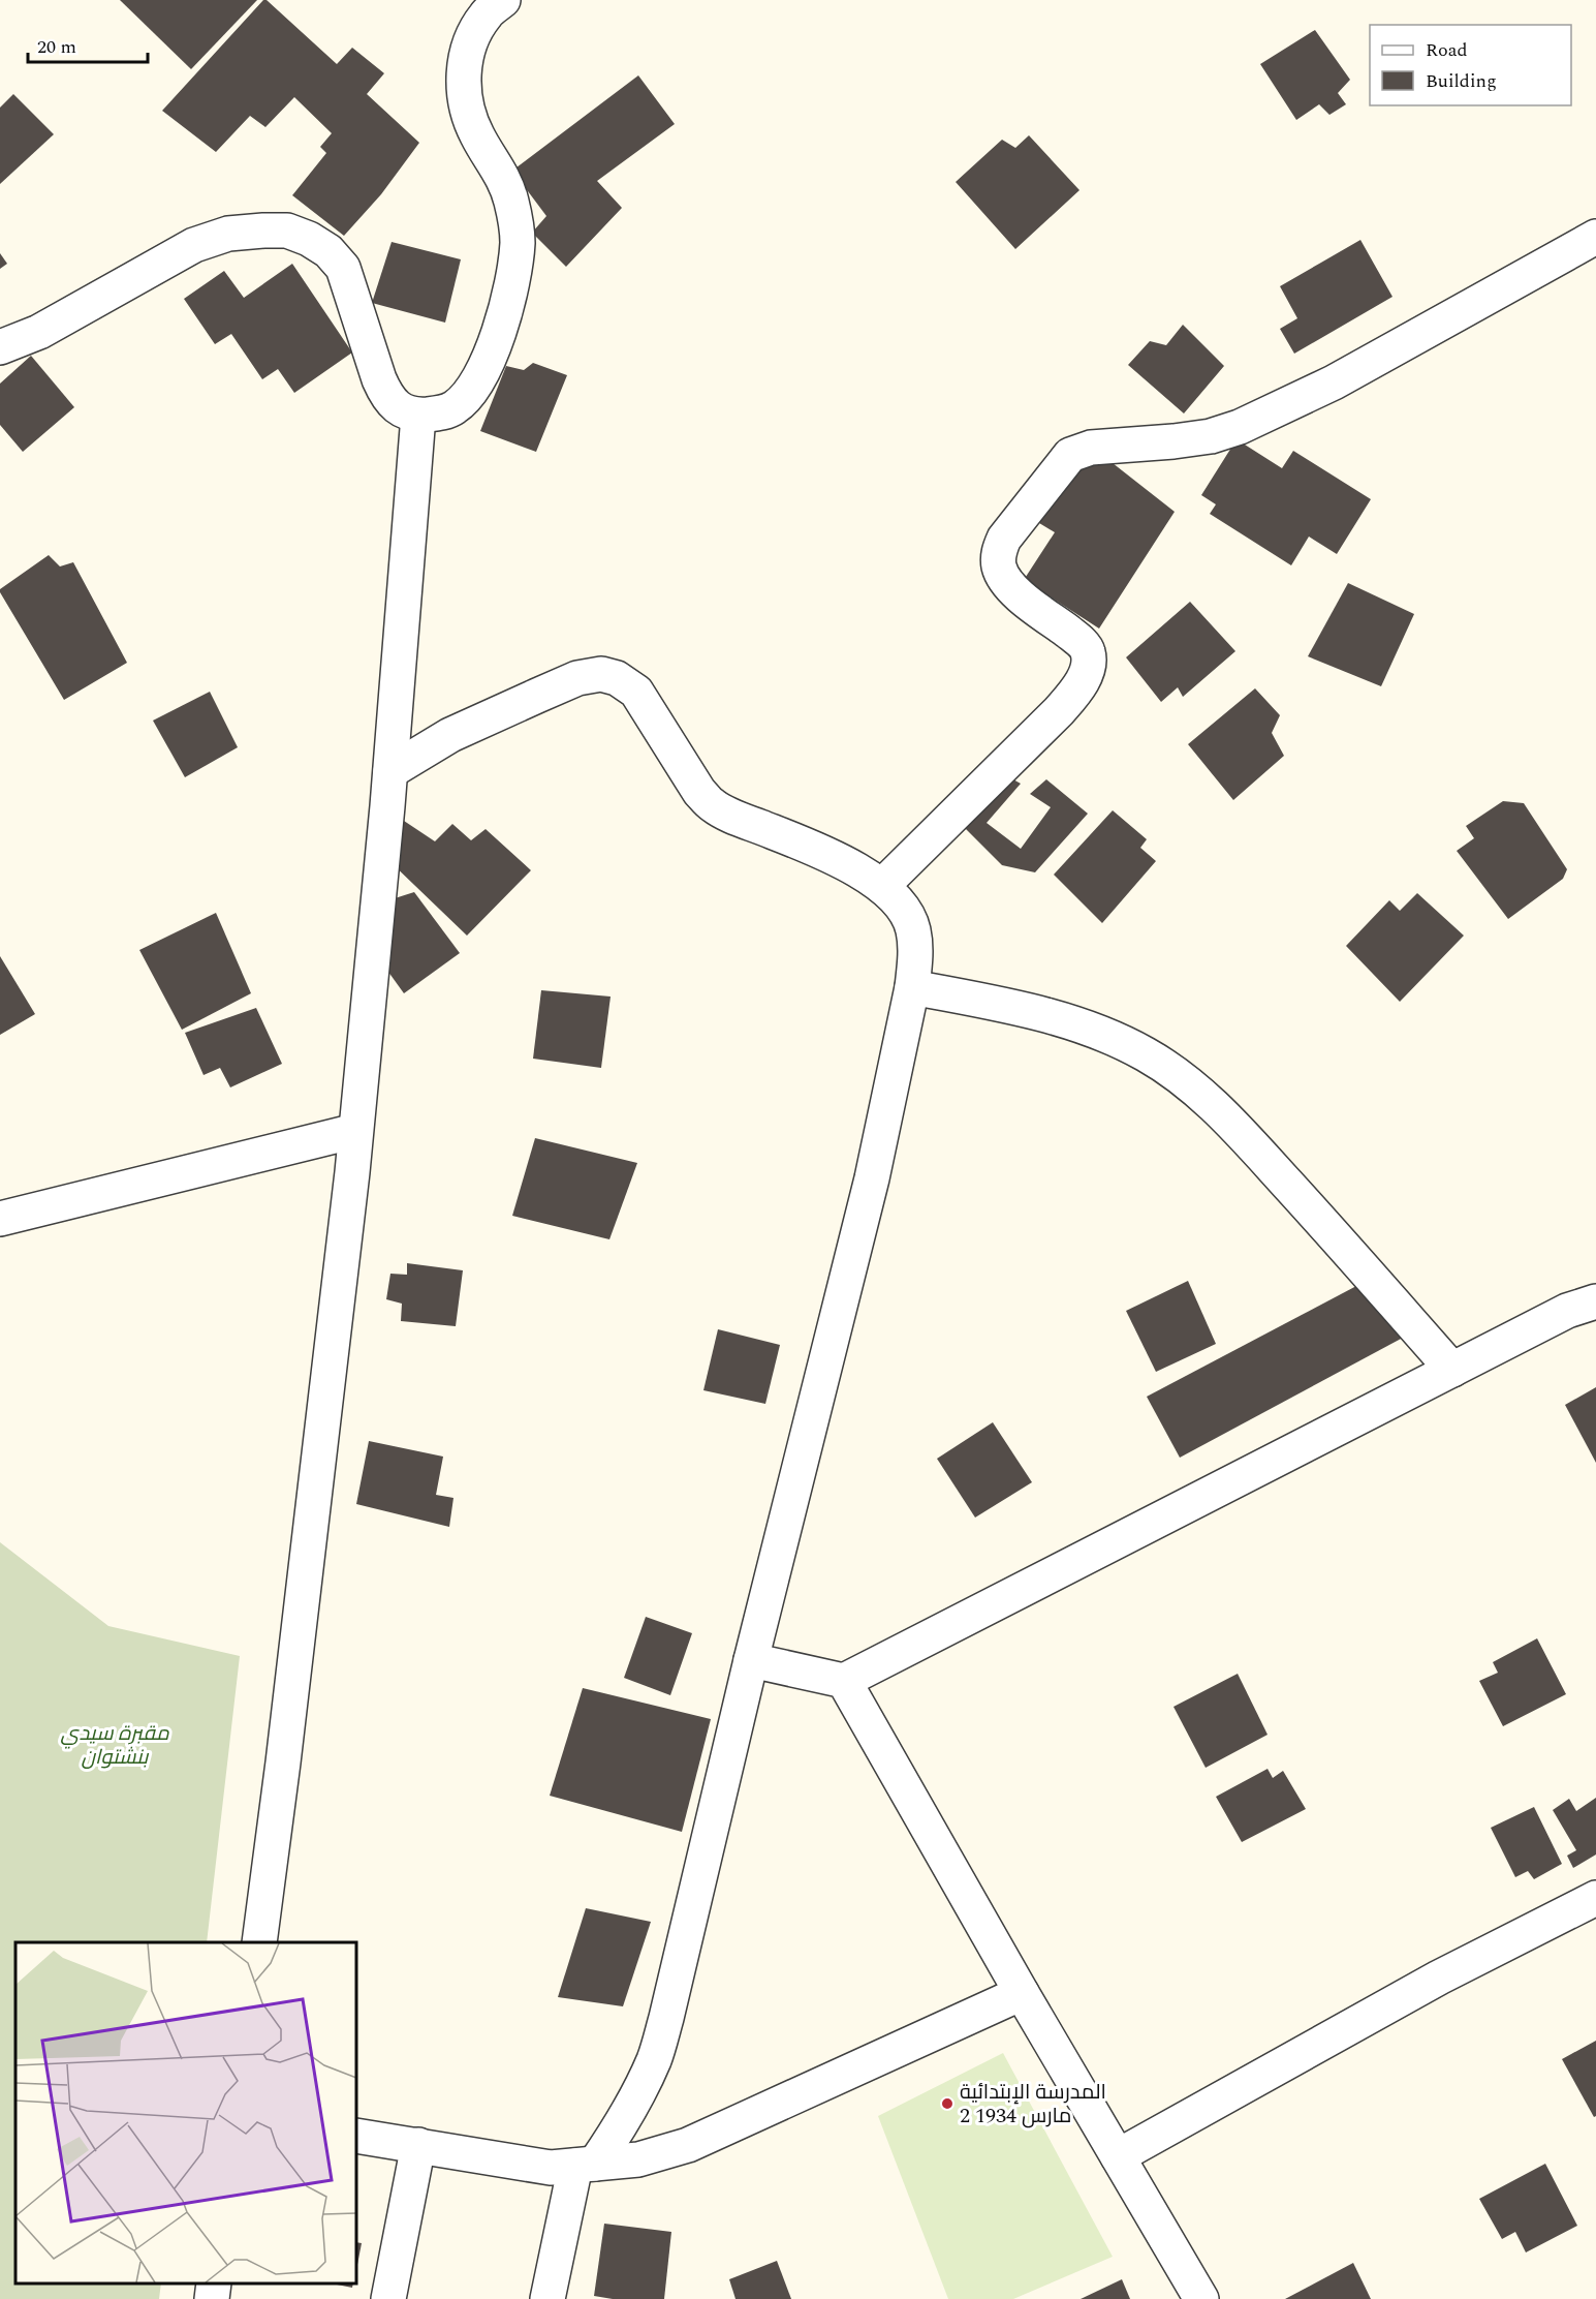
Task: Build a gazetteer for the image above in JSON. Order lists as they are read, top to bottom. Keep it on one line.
{"parks":["مقبرة سيدي بنشتوان"],"places":["المدرسة الإبتدائية 2 مارس 1934"],"legend":["Road","Building"],"scale_bar":"20 m"}
